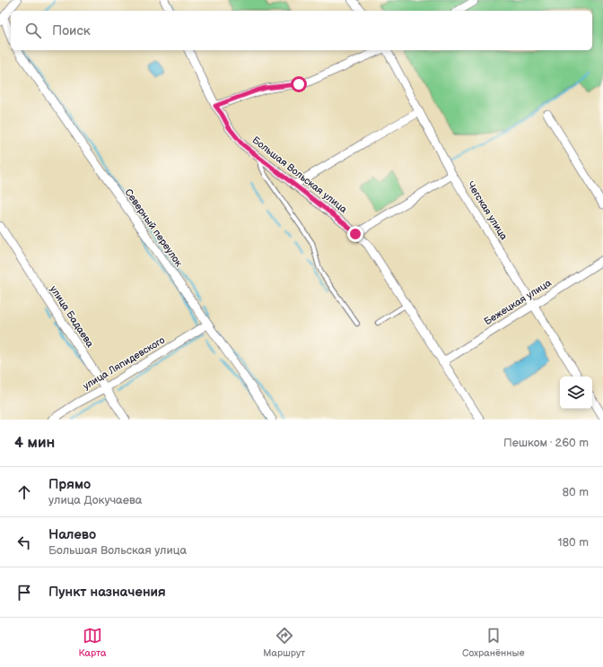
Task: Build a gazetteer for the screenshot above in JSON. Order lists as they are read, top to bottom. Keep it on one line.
{"streets":{"street":["Большая Вольская улица","Чегская улица","Северный переулок","Бежецкая улица","улица Бадаева","улица Ляпидевского"]},"crossings":[["Большая Вольская улица","Бежецкая улица"],["Чегская улица","Бежецкая улица"],["Северный переулок","улица Ляпидевского"],["улица Бадаева","улица Ляпидевского"]],"page":{"search":"Поиск","heading":["4 мин","Пешком · 260 m"],"list":[["Прямо","улица Докучаева","80 m"],["Налево","Большая Вольская улица","180 m"],"Пункт назначения"],"nav":["Карта","Маршрут","Сохранённые"]}}
